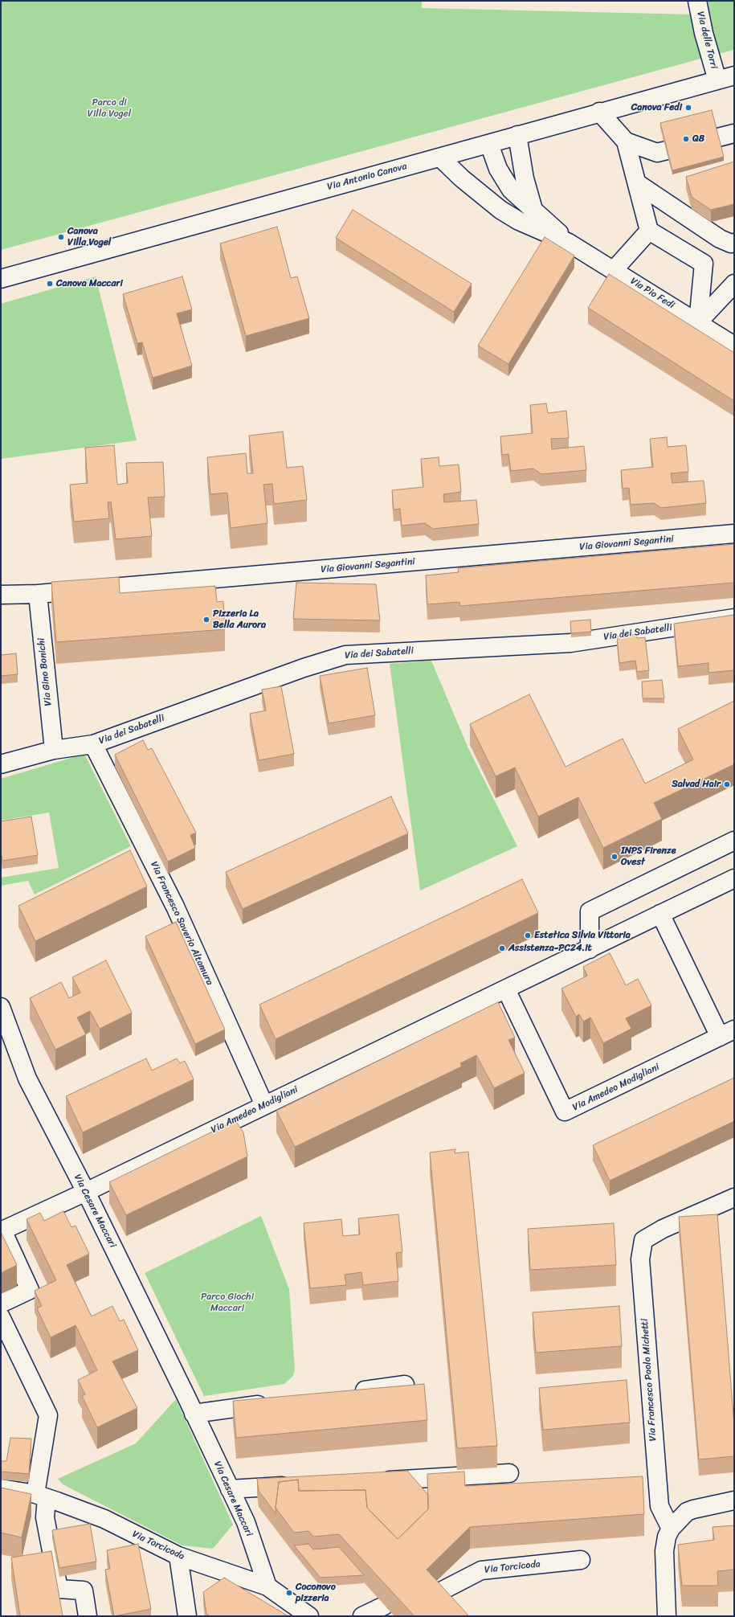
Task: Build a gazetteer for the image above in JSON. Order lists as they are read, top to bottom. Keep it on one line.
{"streets":{"street":["Via delle Torri","Via Antonio Canova","Via Pio Fedi","Via Giovanni Segantini","Via dei Sabatelli","Via Gino Bonichi","Via Francesco Saverio Altamura","Via Amedeo Modigliani","Via Cesare Maccari","Via Francesco Paolo Michetti","Via Torcicoda"]},"crossings":[["Via delle Torri","Via Antonio Canova"],["Via Antonio Canova","Via Pio Fedi"],["Via Giovanni Segantini","Via Gino Bonichi"],["Via dei Sabatelli","Via Gino Bonichi"],["Via dei Sabatelli","Via Francesco Saverio Altamura"],["Via Francesco Saverio Altamura","Via Amedeo Modigliani"],["Via Amedeo Modigliani","Via Cesare Maccari"],["Via Cesare Maccari","Via Torcicoda"]],"parks":["Parco di Villa Vogel","Parco Giochi Maccari"],"places":["Canova Fedi","Q8","Canova Villa Vogel","Canova Maccari","Pizzeria La Bella Aurora","Salvad Hair","INPS Firenze Ovest","Estetica Silvia Vittoria","Assistenza-PC24.it","Coconovo pizzeria"]}
